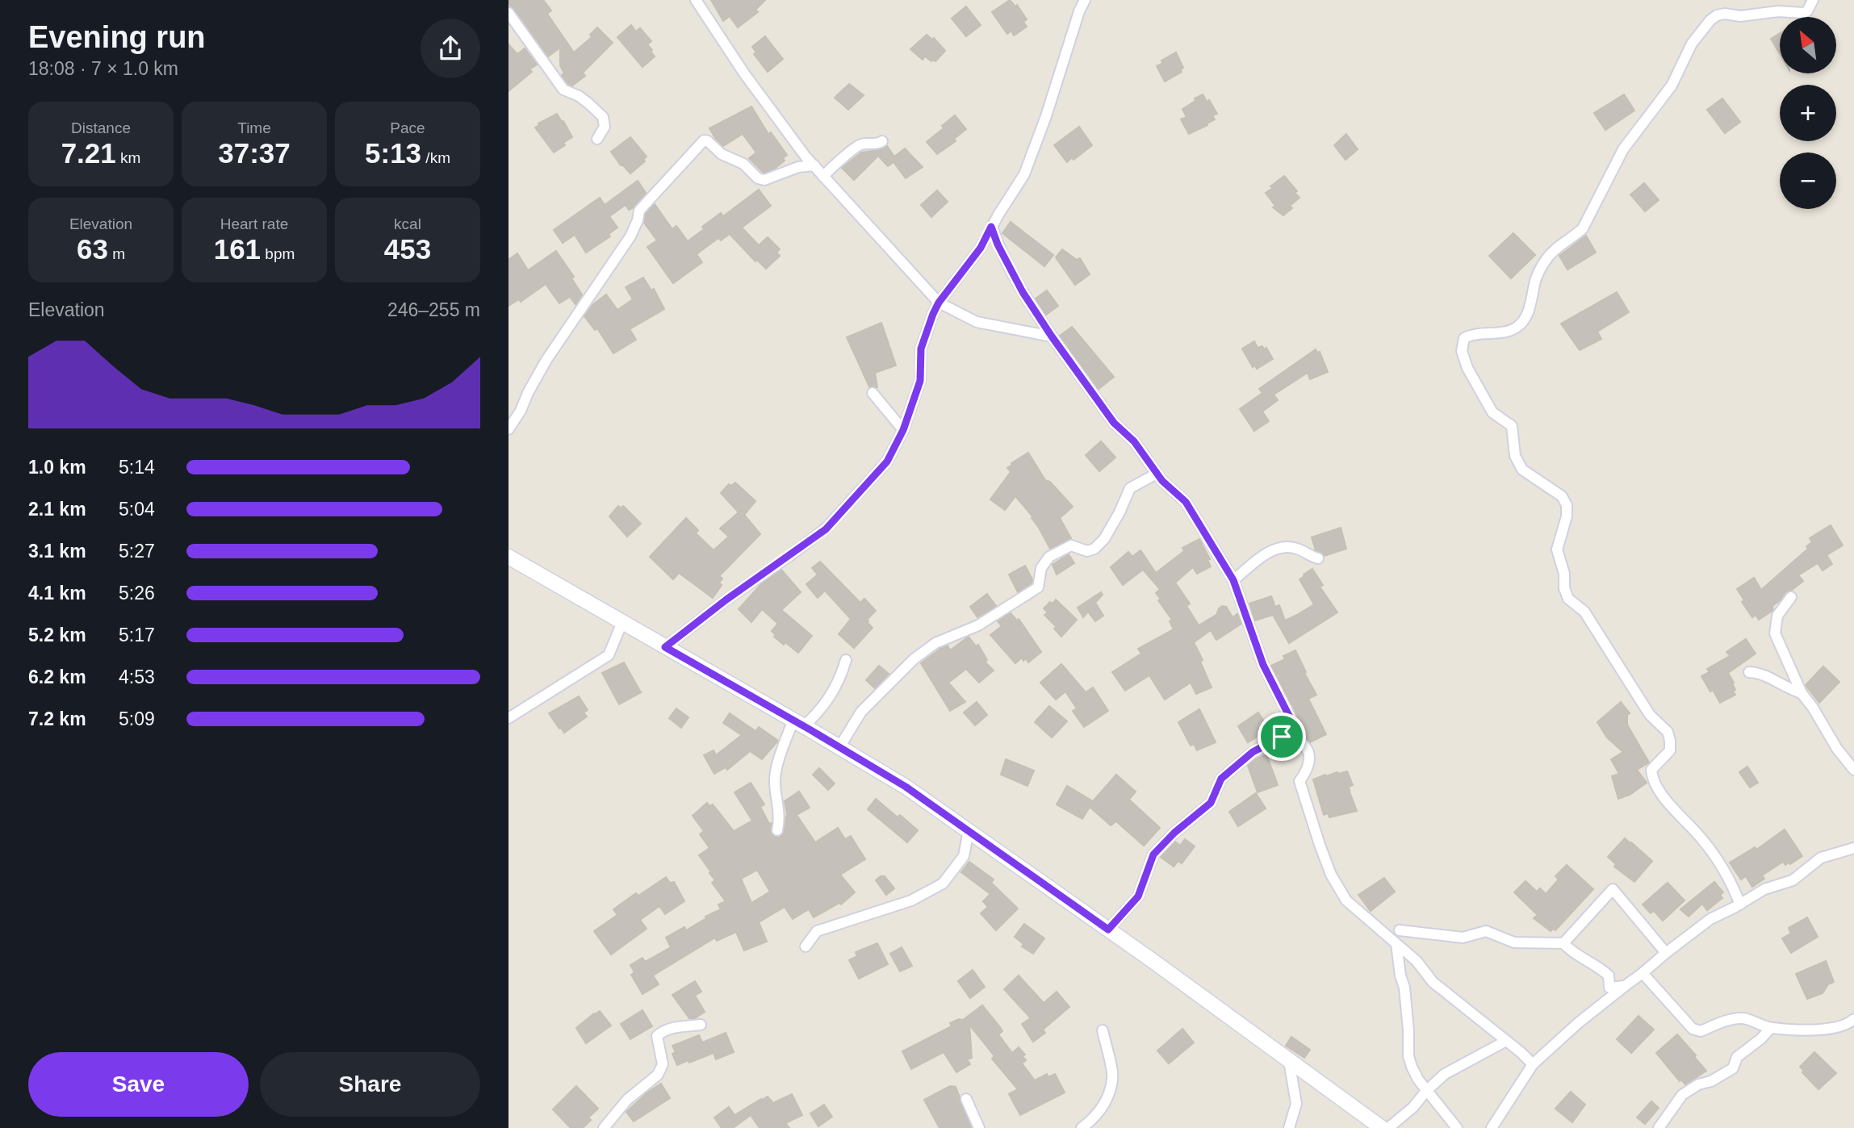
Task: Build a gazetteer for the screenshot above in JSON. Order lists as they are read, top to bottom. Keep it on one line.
{"north":"top left","page":{"heading":["Evening run","18:08 · 7 × 1.0 km"],"map_buttons":["+","−"],"stats":[["Distance","7.21 km"],["Time","37:37"],["Pace","5:13 /km"],["Elevation","63 m"],["Heart rate","161 bpm"],["kcal","453"]],"chart":["Elevation","246–255 m"],"list":[{"name":"1.0 km","note":"5:14"},{"name":"2.1 km","note":"5:04"},{"name":"3.1 km","note":"5:27"},{"name":"4.1 km","note":"5:26"},{"name":"5.2 km","note":"5:17"},{"name":"6.2 km","note":"4:53"},{"name":"7.2 km","note":"5:09"}],"buttons":["Save","Share"]}}
